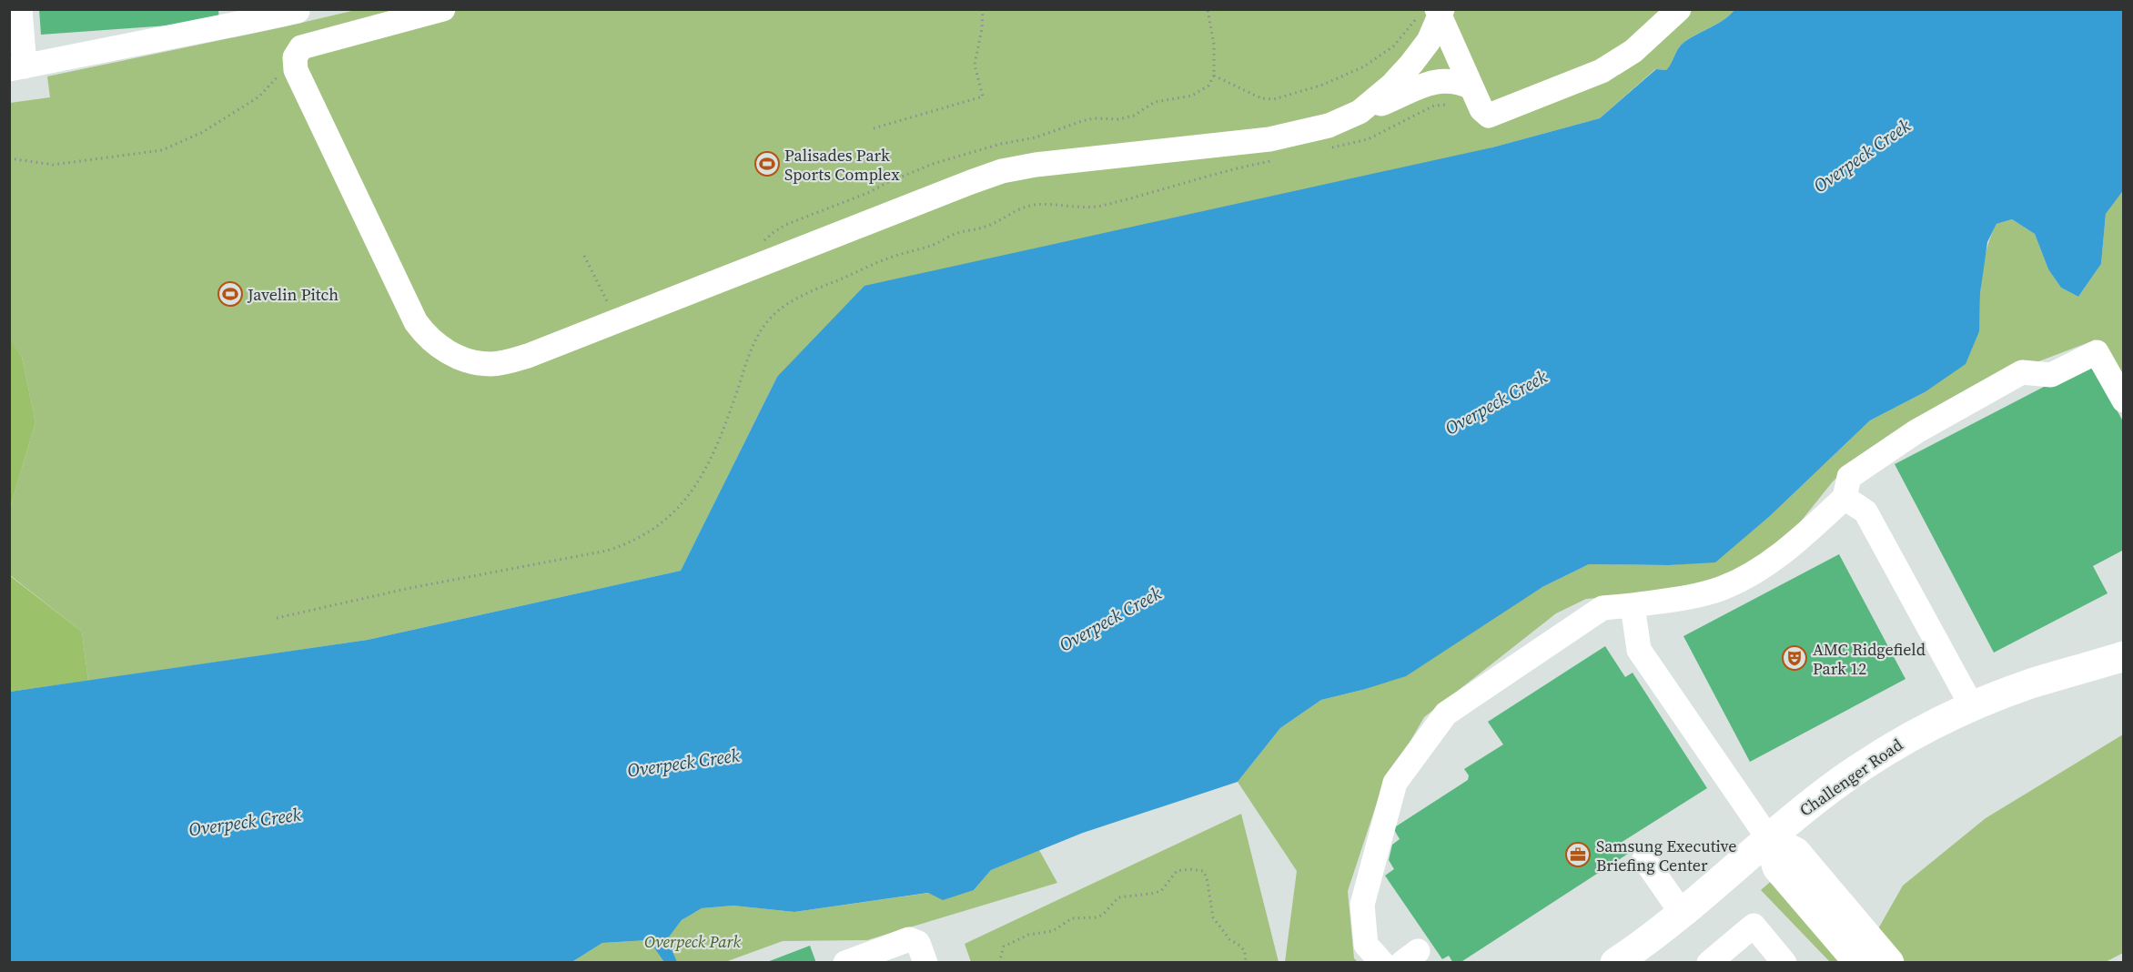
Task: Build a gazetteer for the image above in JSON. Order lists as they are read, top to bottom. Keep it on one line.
{"streets":{"main road":["Challenger Road"]},"water":["Overpeck Creek"],"parks":["Overpeck Park"],"places":{"sports":["Palisades Park Sports Complex","Javelin Pitch"],"theatre":["AMC Ridgefield Park 12"],"office":["Samsung Executive Briefing Center"]}}
